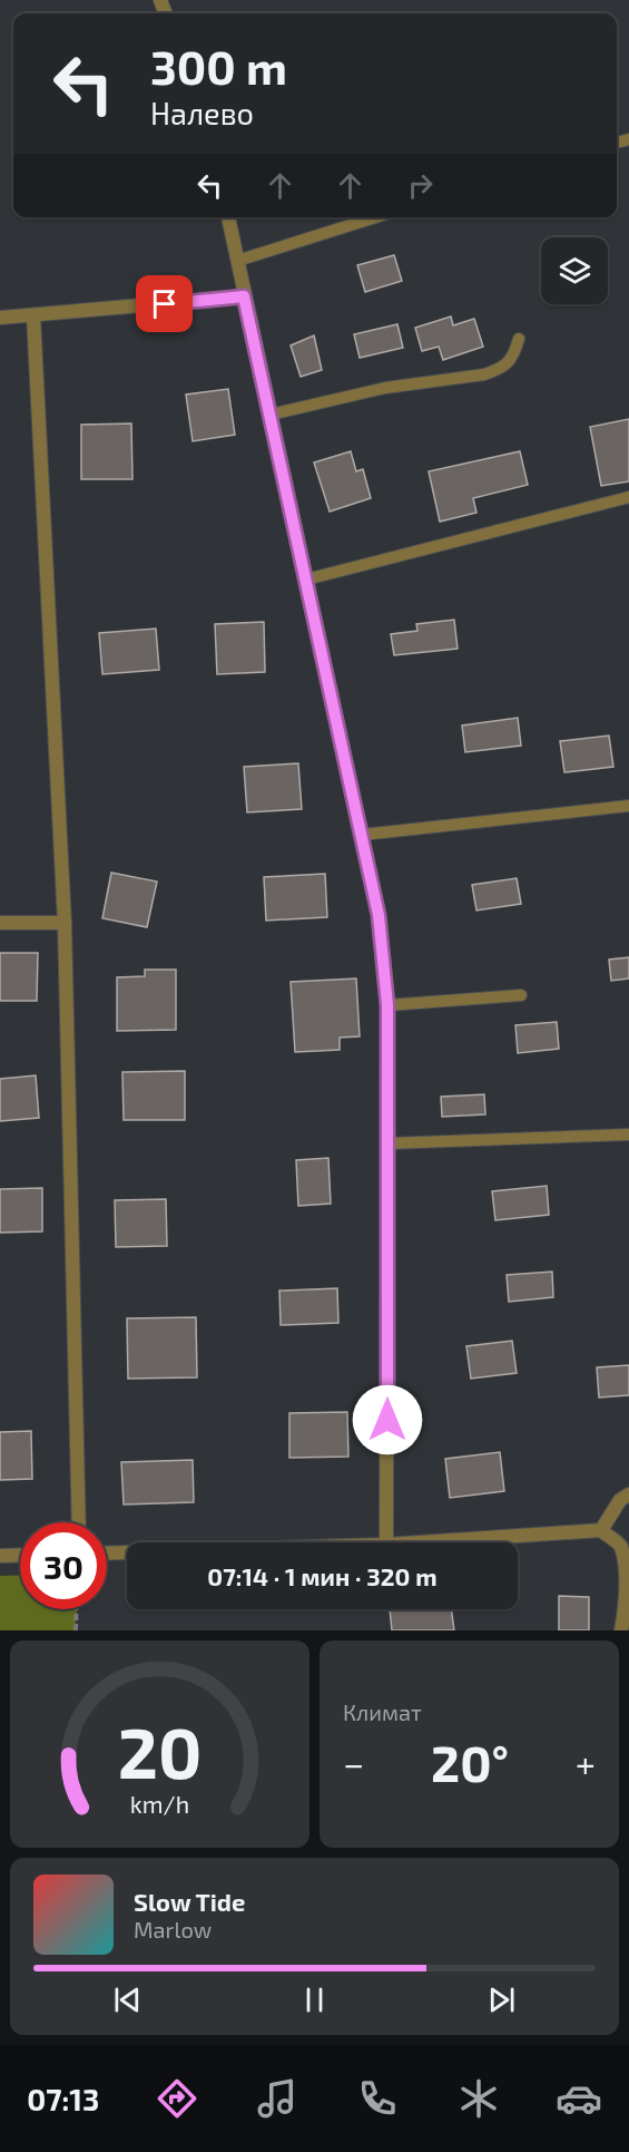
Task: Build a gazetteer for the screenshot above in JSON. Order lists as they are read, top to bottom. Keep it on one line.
{"page":{"turn":["300 m","Налево"],"limit":"30","trip":"07:14 · 1 мин · 320 m","tile":"Климат","heat":["−","20°","+"],"song":["Slow Tide","Marlow"],"tabs":"07:13","gauge":["20","km/h"]}}
